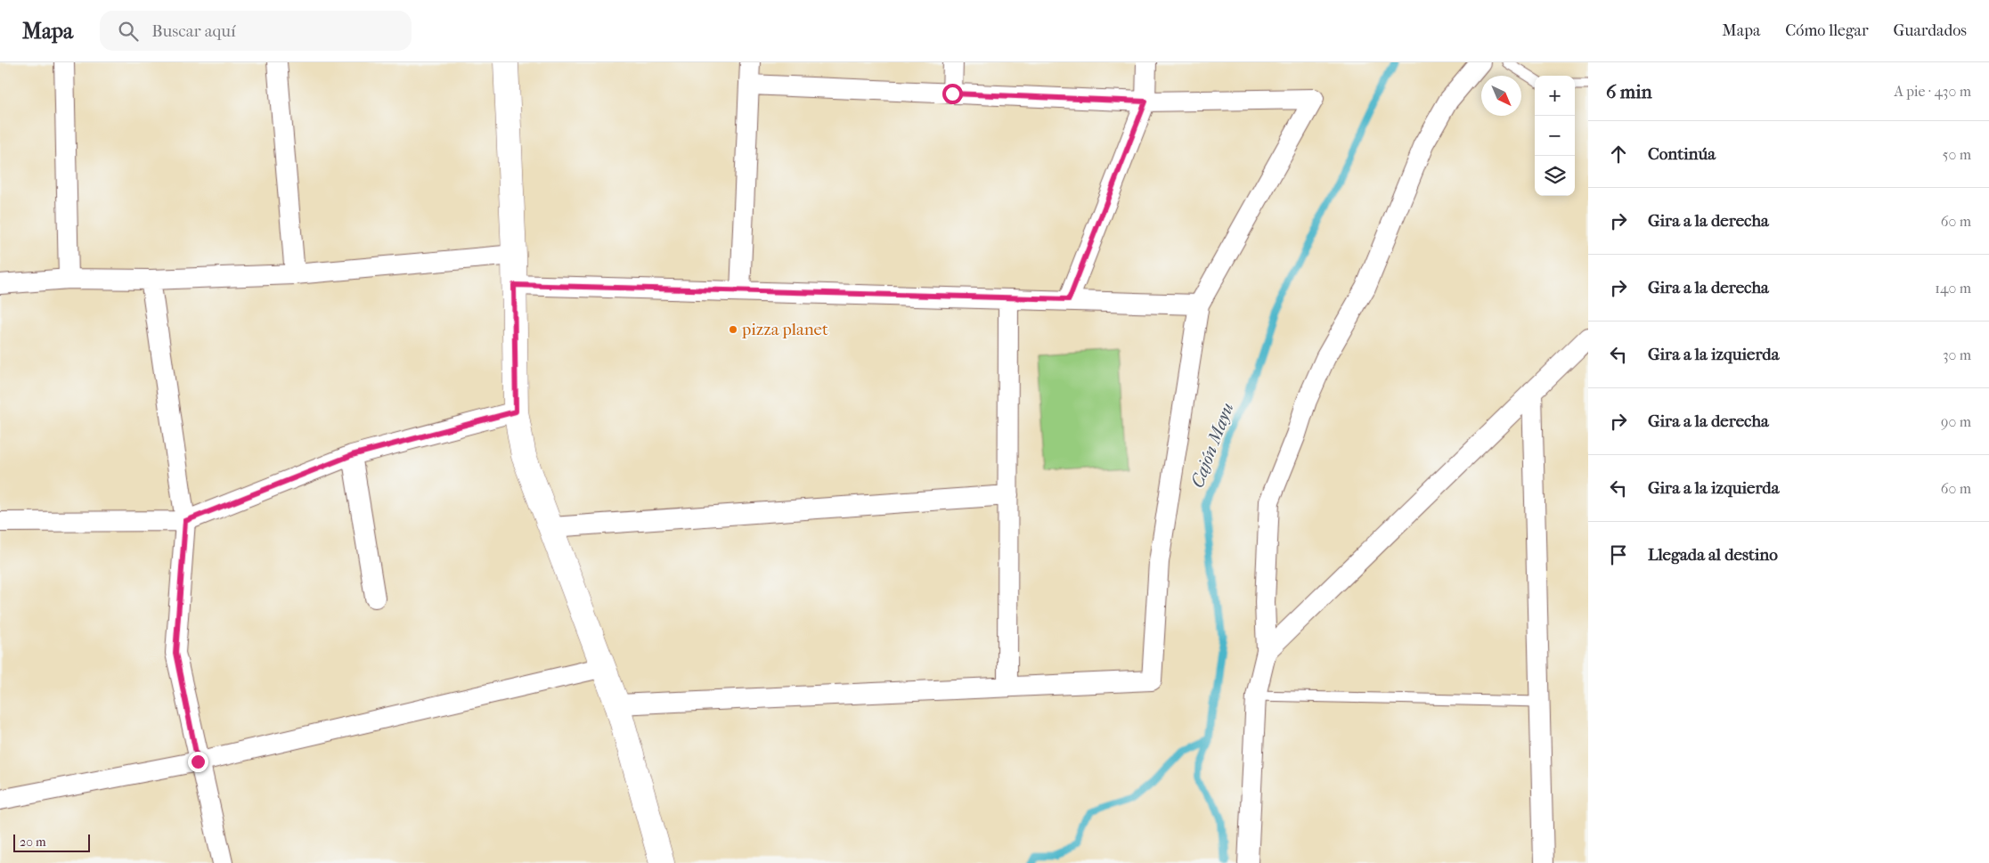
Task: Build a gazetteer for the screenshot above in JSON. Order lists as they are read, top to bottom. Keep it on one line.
{"water":["Cajón Mayu"],"places":["pizza planet"],"scale_bar":"20 m","north":"bottom right","page":{"header":"Mapa","search":"Buscar aquí","nav":["Mapa","Cómo llegar","Guardados"],"heading":["6 min","A pie · 430 m"],"map_buttons":["+","−"],"list":[["Continúa","50 m"],["Gira a la derecha","60 m"],["Gira a la derecha","140 m"],["Gira a la izquierda","30 m"],["Gira a la derecha","90 m"],["Gira a la izquierda","60 m"],"Llegada al destino"],"scale":"20 m"}}
